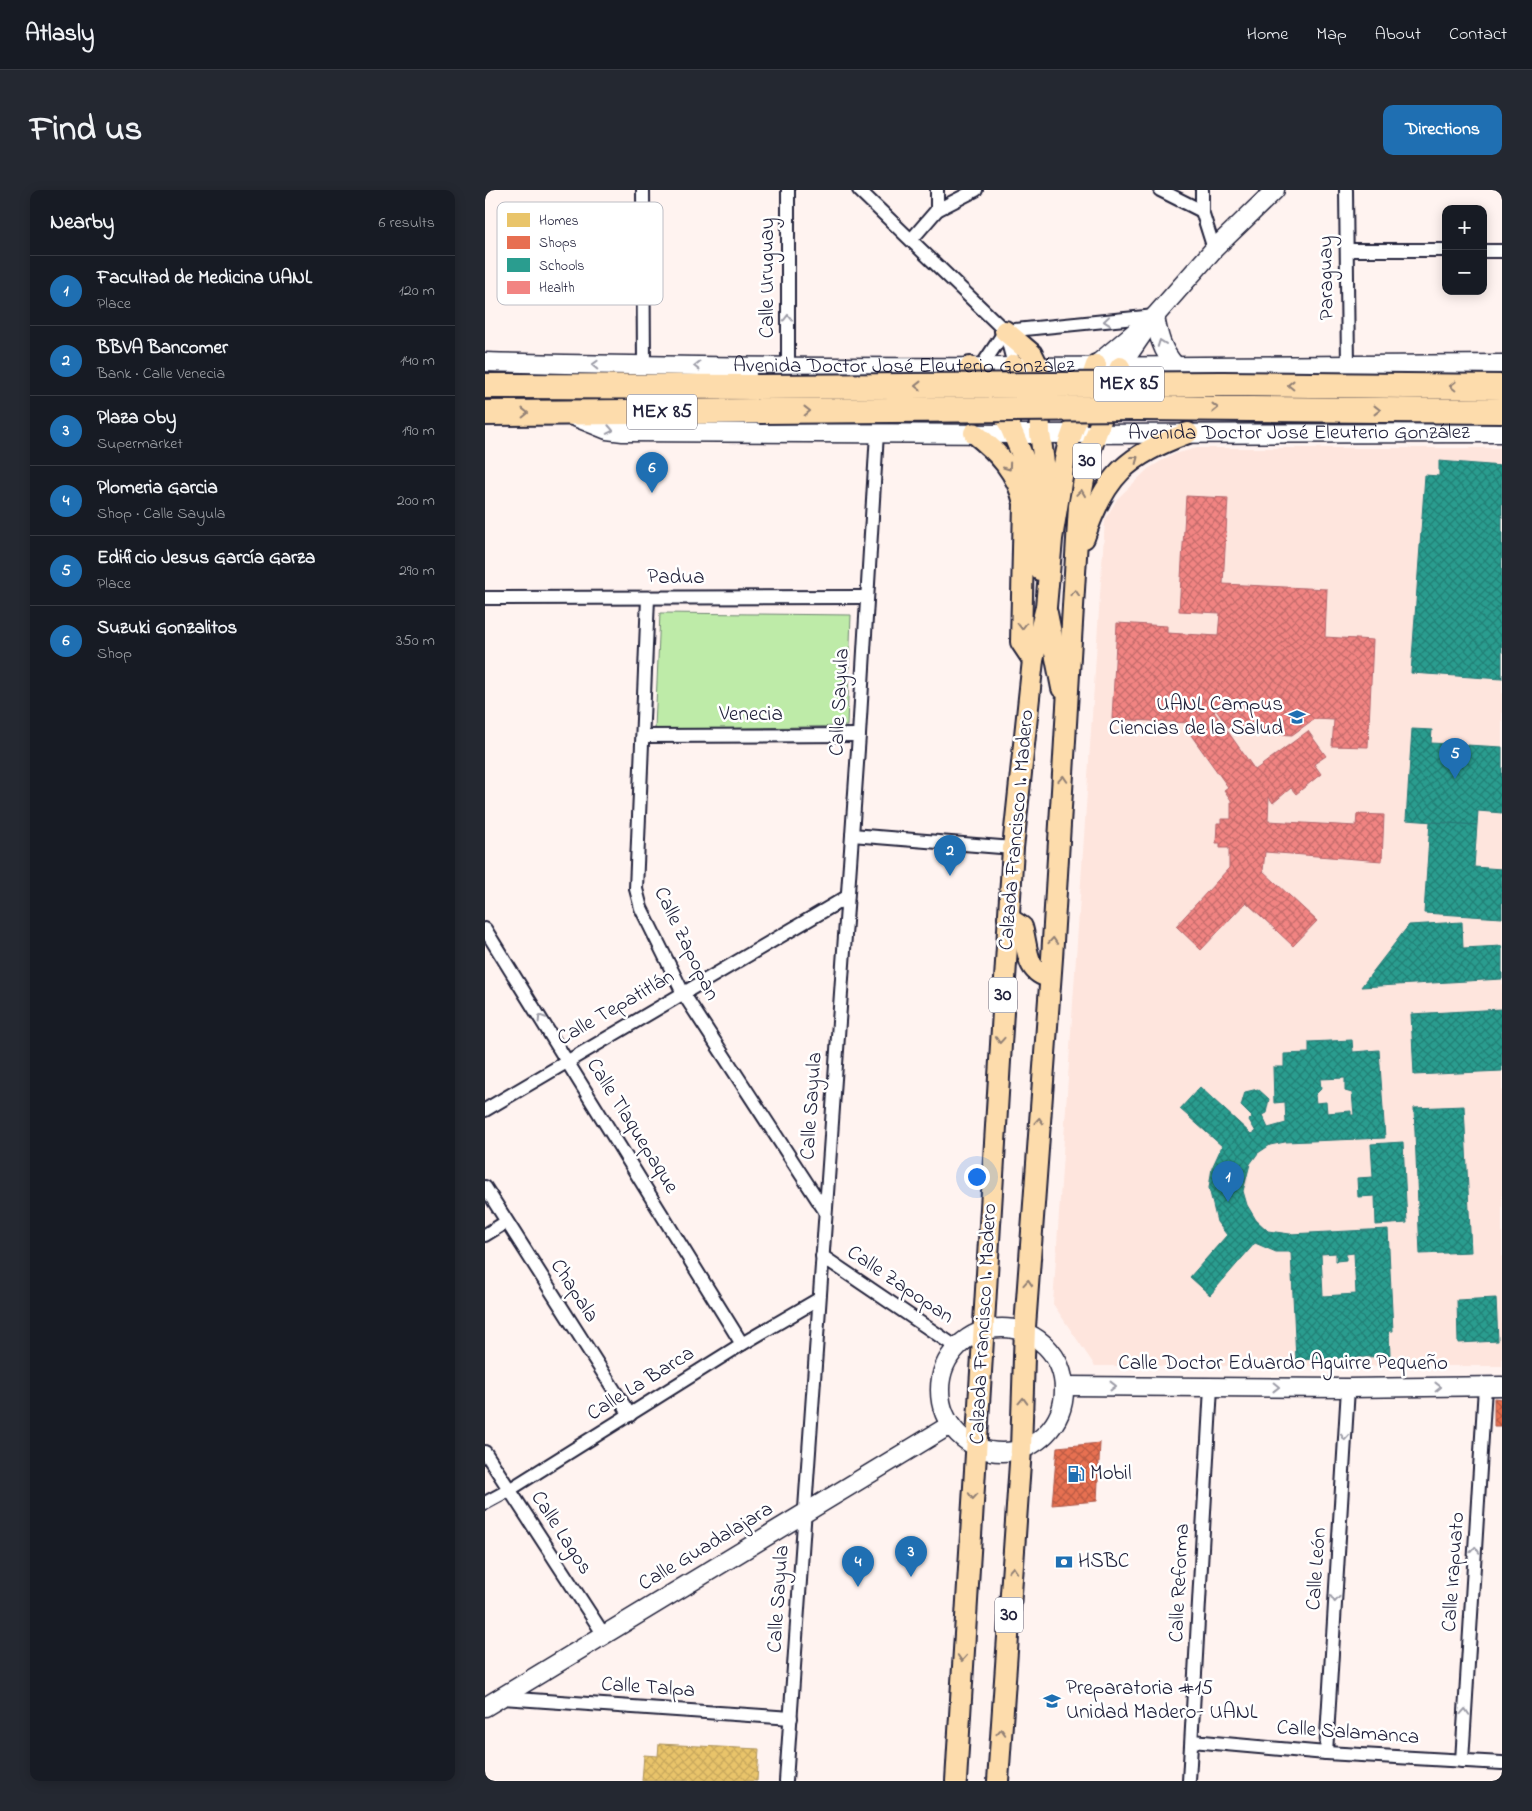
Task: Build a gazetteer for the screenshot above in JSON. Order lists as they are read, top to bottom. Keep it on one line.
{"streets":{"highway":["Avenida Doctor José Eleuterio González","MEX 85"],"main road":["30","Calzada Francisco I. Madero","Calle Doctor Eduardo Aguirre Pequeño","Calle Guadalajara"],"street":["Calle Uruguay","Paraguay","Padua","Calle Sayula","Venecia","Calle Zapopan","Calle Tepatitlán","Calle Tlaquepaque","Chapala","Calle La Barca","Calle Lagos","Calle León","Calle Irapuato","Calle Reforma","Calle Talpa","Calle Salamanca"]},"crossings":[["Calle Uruguay","Avenida Doctor José Eleuterio González"],["Paraguay","Avenida Doctor José Eleuterio González"],["Avenida Doctor José Eleuterio González","Calle Sayula"],["Avenida Doctor José Eleuterio González","Calzada Francisco I. Madero"],["Padua","Calle Sayula"],["Padua","Calle Zapopan"],["Calle Sayula","Venecia"],["Calle Sayula","Calle Zapopan"],["Calle Sayula","Calle Tepatitlán"],["Calle Sayula","Calle La Barca"],["Calle Sayula","Calle Guadalajara"],["Calle Sayula","Calle Talpa"],["Venecia","Calle Zapopan"],["Calle Zapopan","Calle Tepatitlán"],["Calle Tepatitlán","Calle Tlaquepaque"],["Calle Tlaquepaque","Calle La Barca"],["Chapala","Calle La Barca"],["Calle Doctor Eduardo Aguirre Pequeño","Calle León"],["Calle Doctor Eduardo Aguirre Pequeño","Calle Irapuato"],["Calle Doctor Eduardo Aguirre Pequeño","Calle Reforma"],["Calle La Barca","Calle Lagos"],["Calle Lagos","Calle Guadalajara"],["Calle Guadalajara","Calle Talpa"],["Calle León","Calle Salamanca"],["Calle Irapuato","Calle Salamanca"],["Calle Reforma","Calle Salamanca"]],"one_way":["Calle Uruguay","Calle Doctor Eduardo Aguirre Pequeño","Calle León","Calle Irapuato"],"places":{"school or university":["UANL Campus Ciencias de la Salud","Preparatoria #15 Unidad Madero- UANL"],"fuel station":["Mobil"],"bank":["HSBC"]},"legend":["Homes","Shops","Schools","Health"],"page":{"header":"Atlasly","nav":["Home","Map","About","Contact"],"title":"Find us","buttons":"Directions","heading":["Nearby","6 results"],"map_buttons":["+","−"],"list":[{"mark":"1","name":"Facultad de Medicina UANL","note":"Place","value":"120 m"},{"mark":"2","name":"BBVA Bancomer","note":"Bank · Calle Venecia","value":"140 m"},{"mark":"3","name":"Plaza Oby","note":"Supermarket","value":"190 m"},{"mark":"4","name":"Plomeria Garcia","note":"Shop · Calle Sayula","value":"200 m"},{"mark":"5","name":"Edificio Jesus García Garza","note":"Place","value":"290 m"},{"mark":"6","name":"Suzuki Gonzalitos","note":"Shop","value":"350 m"}],"pins":["6","5","2","1","3","4"]}}
